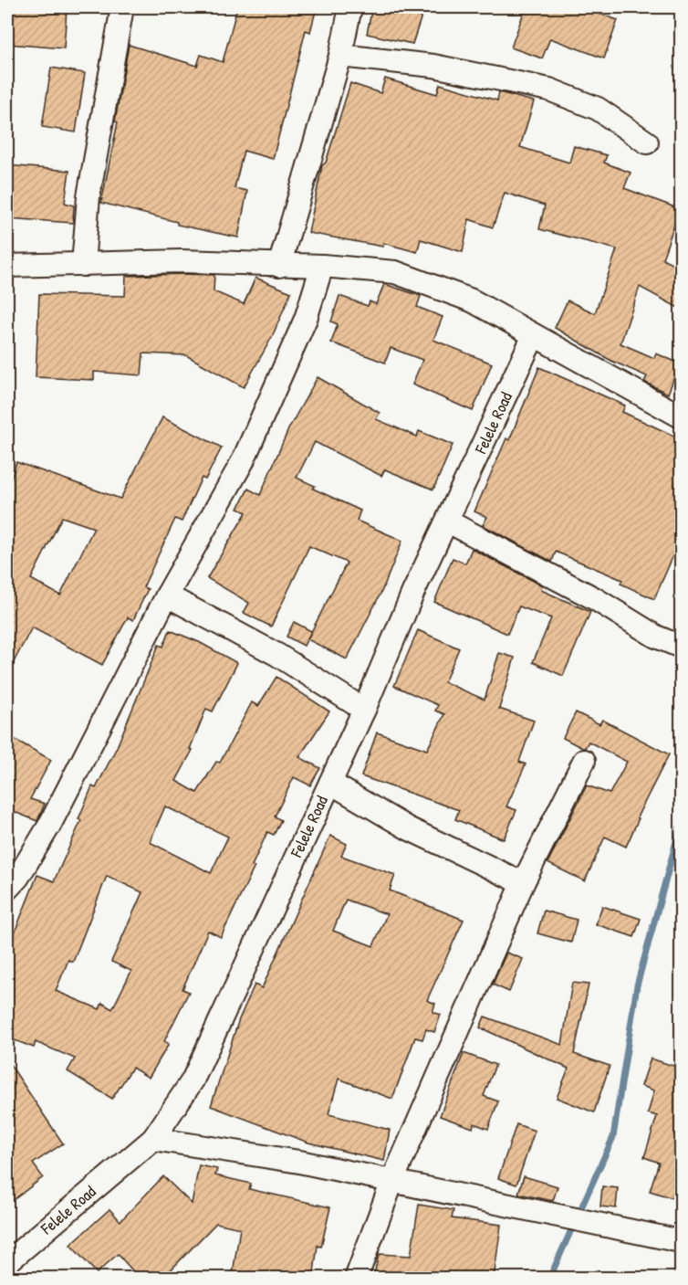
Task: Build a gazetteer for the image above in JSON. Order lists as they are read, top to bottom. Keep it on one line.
{"streets":{"street":["Felele Road"]}}
